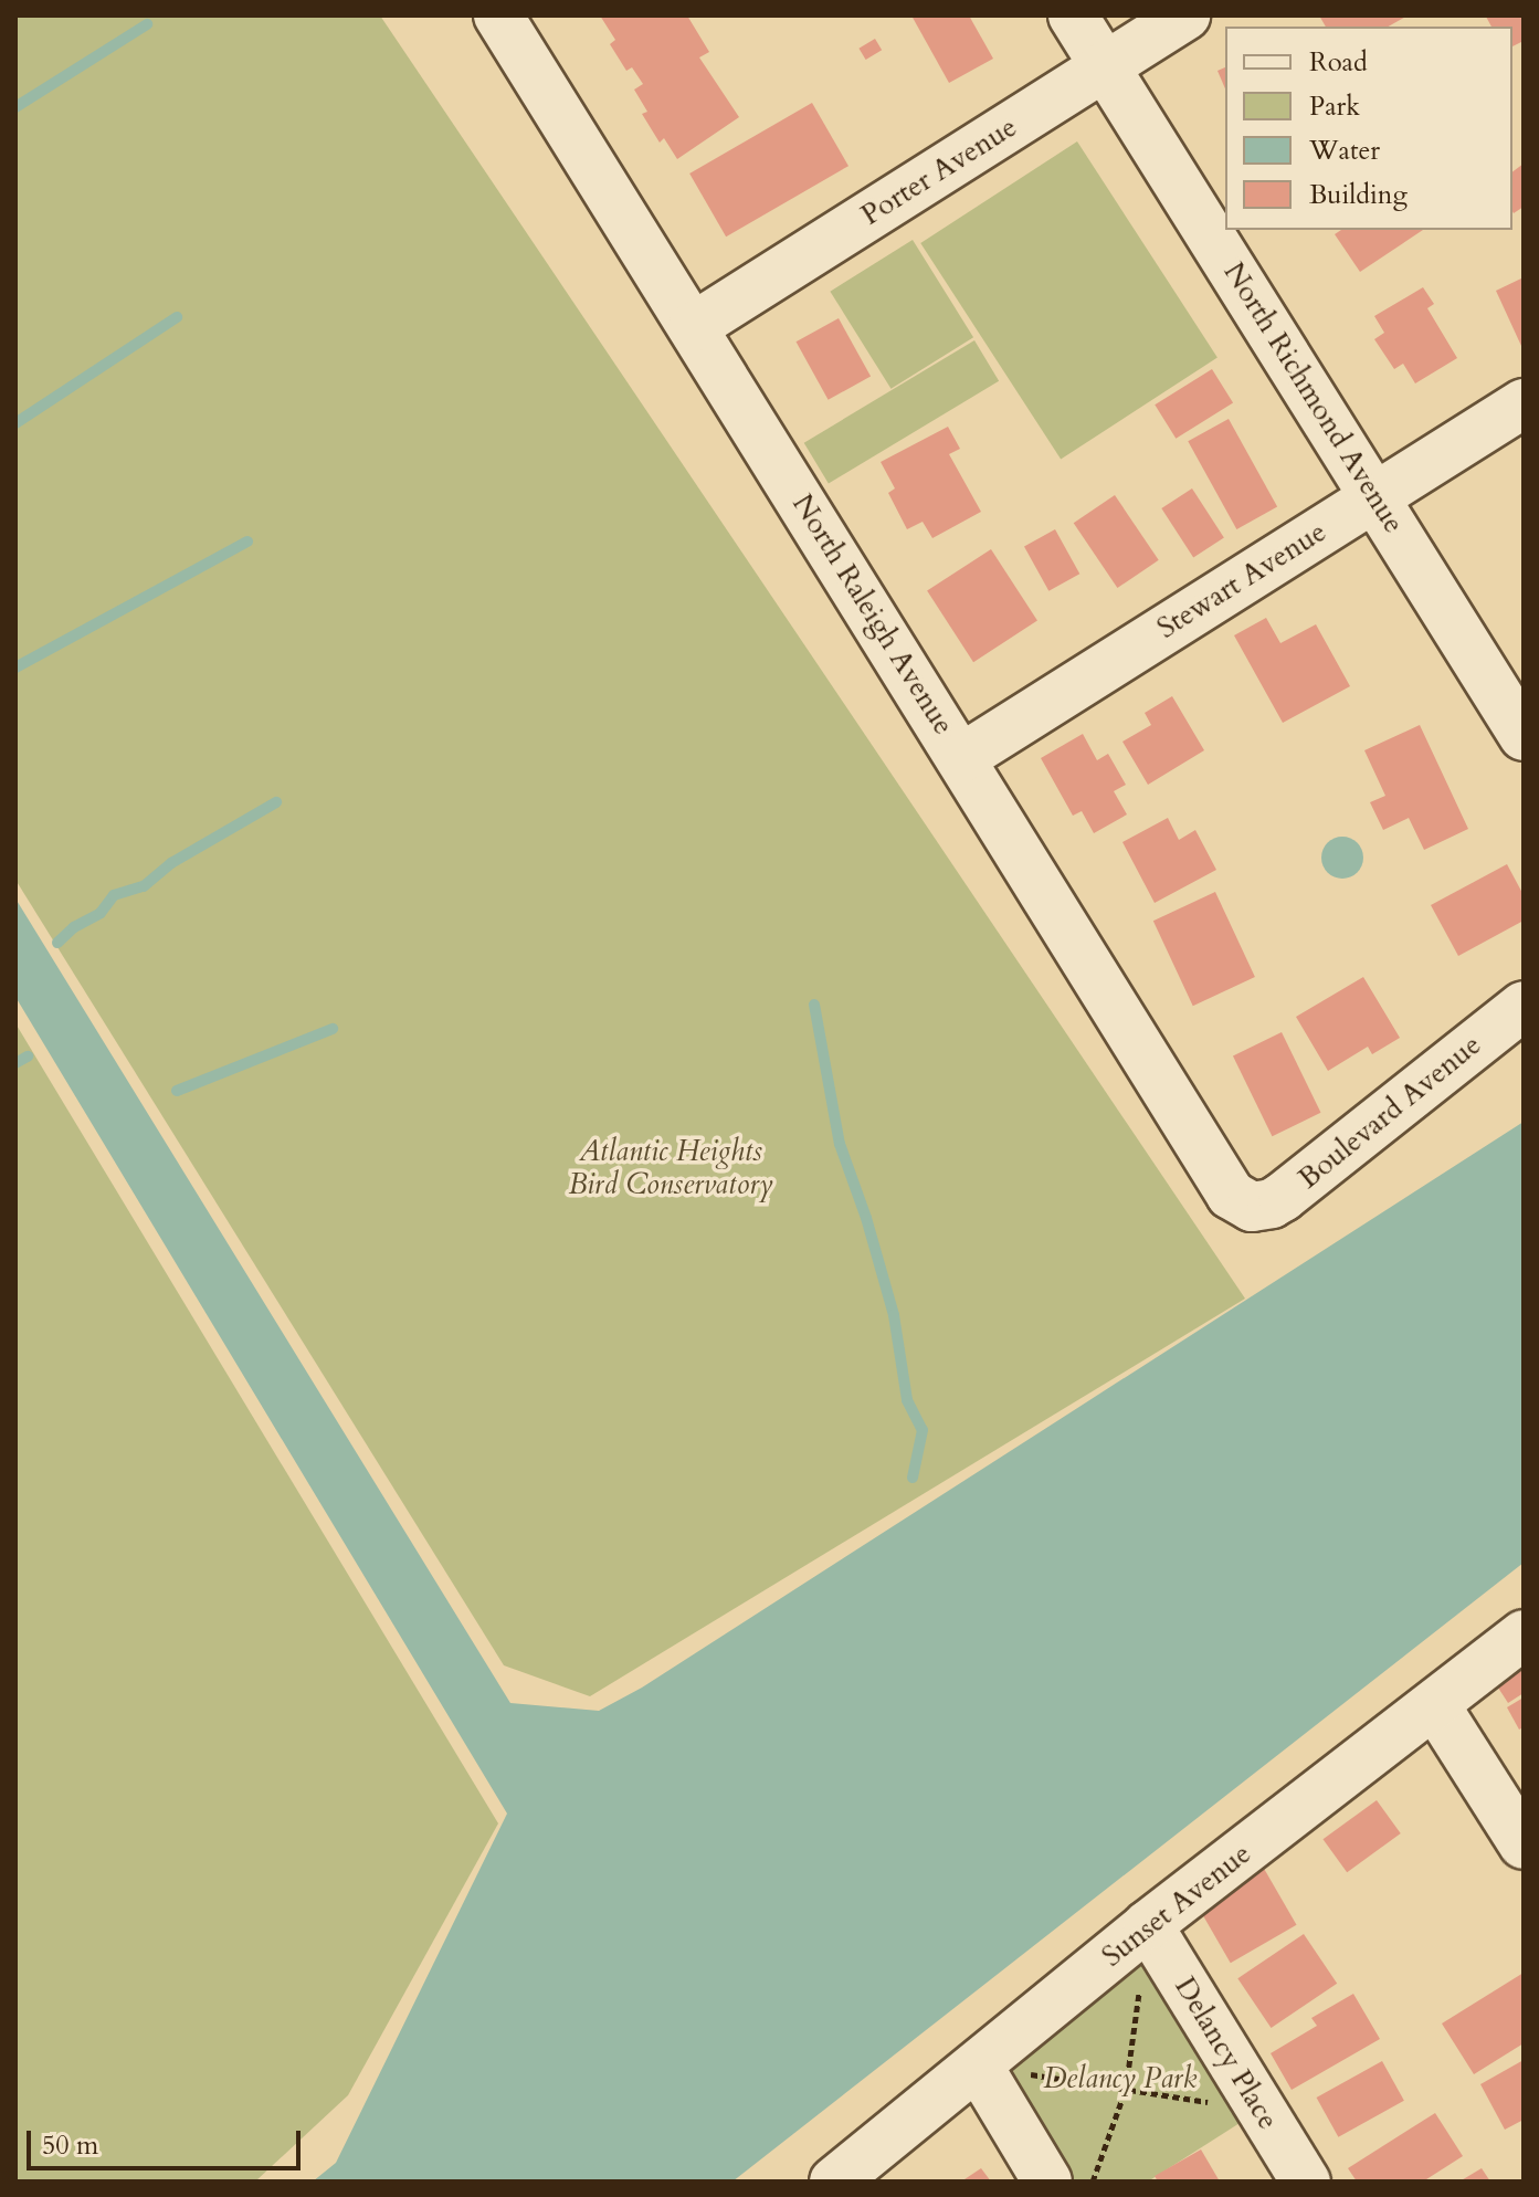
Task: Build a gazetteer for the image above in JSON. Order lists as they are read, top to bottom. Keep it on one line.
{"streets":{"street":["Porter Avenue","North Richmond Avenue","Stewart Avenue","North Raleigh Avenue","Boulevard Avenue","Sunset Avenue","Delancy Place"]},"crossings":[["Porter Avenue","North Richmond Avenue"],["Porter Avenue","North Raleigh Avenue"],["North Richmond Avenue","Stewart Avenue"],["Stewart Avenue","North Raleigh Avenue"],["North Raleigh Avenue","Boulevard Avenue"],["Sunset Avenue","Delancy Place"]],"parks":["Atlantic Heights Bird Conservatory","Delancy Park"],"legend":["Road","Park","Water","Building"],"scale_bar":"50 m"}
